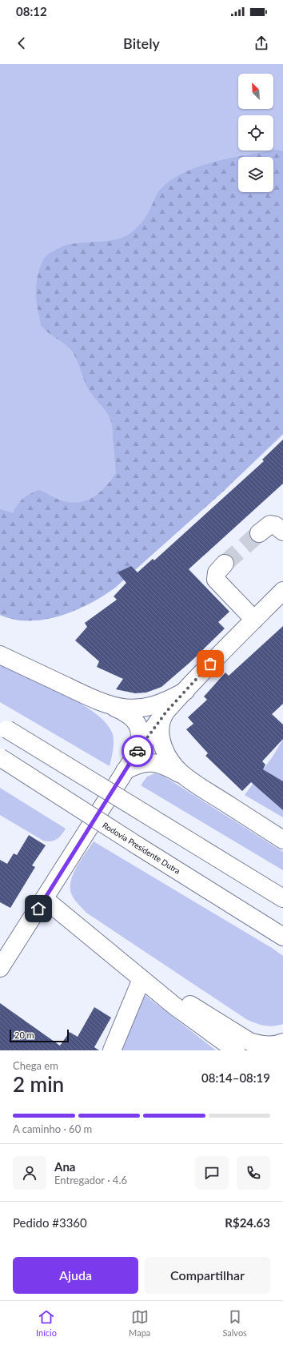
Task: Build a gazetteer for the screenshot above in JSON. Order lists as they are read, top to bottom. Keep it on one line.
{"streets":{"main road":["Rodovia Presidente Dutra"]},"scale_bar":"20 m","north":"top left","page":{"status":"08:12","header":"Bitely","scale":"20 m","heading":["2 min","Chega em","08:14–08:19"],"panel":["Ana","Entregador · 4.6","Pedido #3360","R$24.63"],"bar":"A caminho · 60 m","buttons":["Ajuda","Compartilhar"],"tabs":["Início","Mapa","Salvos"]}}
